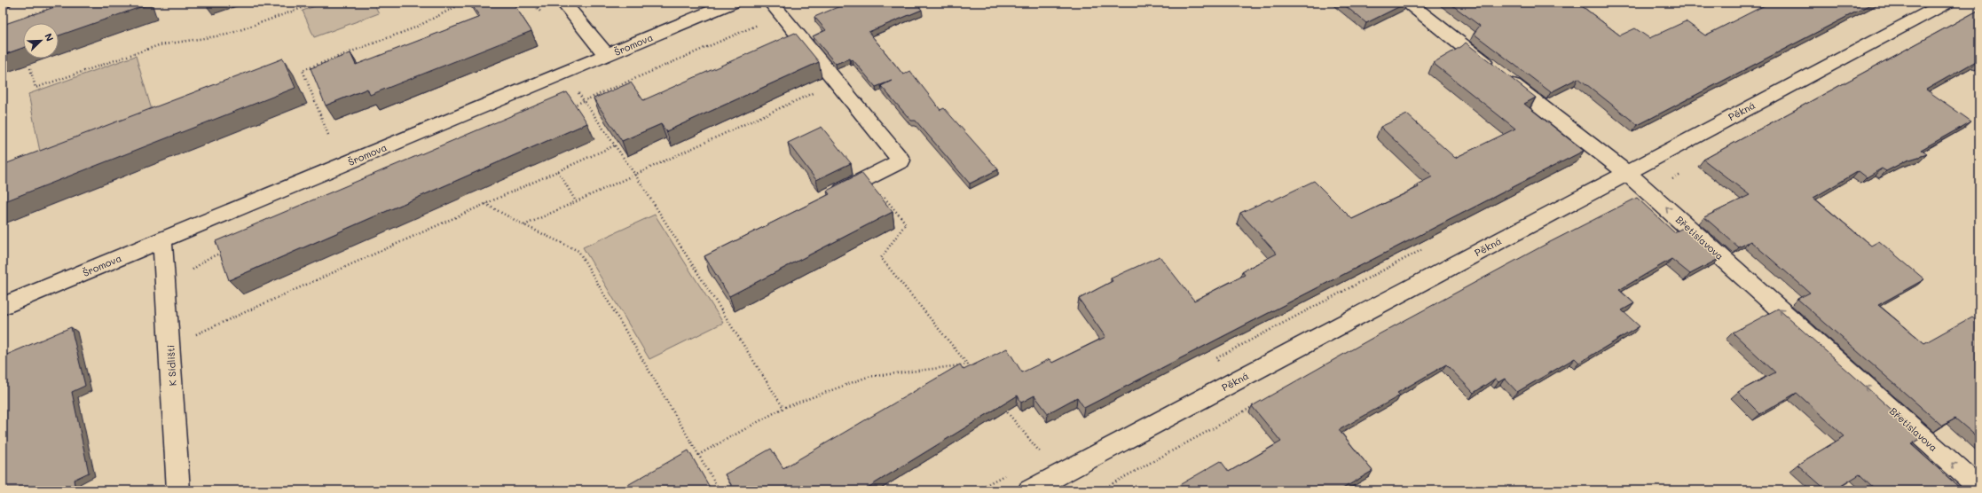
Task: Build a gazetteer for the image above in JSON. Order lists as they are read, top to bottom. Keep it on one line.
{"streets":{"street":["Šromova","Pěkná","Břetislavova","K Sídlišti"]},"crossings":[["Šromova","K Sídlišti"],["Pěkná","Břetislavova"]],"one_way":["Břetislavova"],"north":"top right"}
